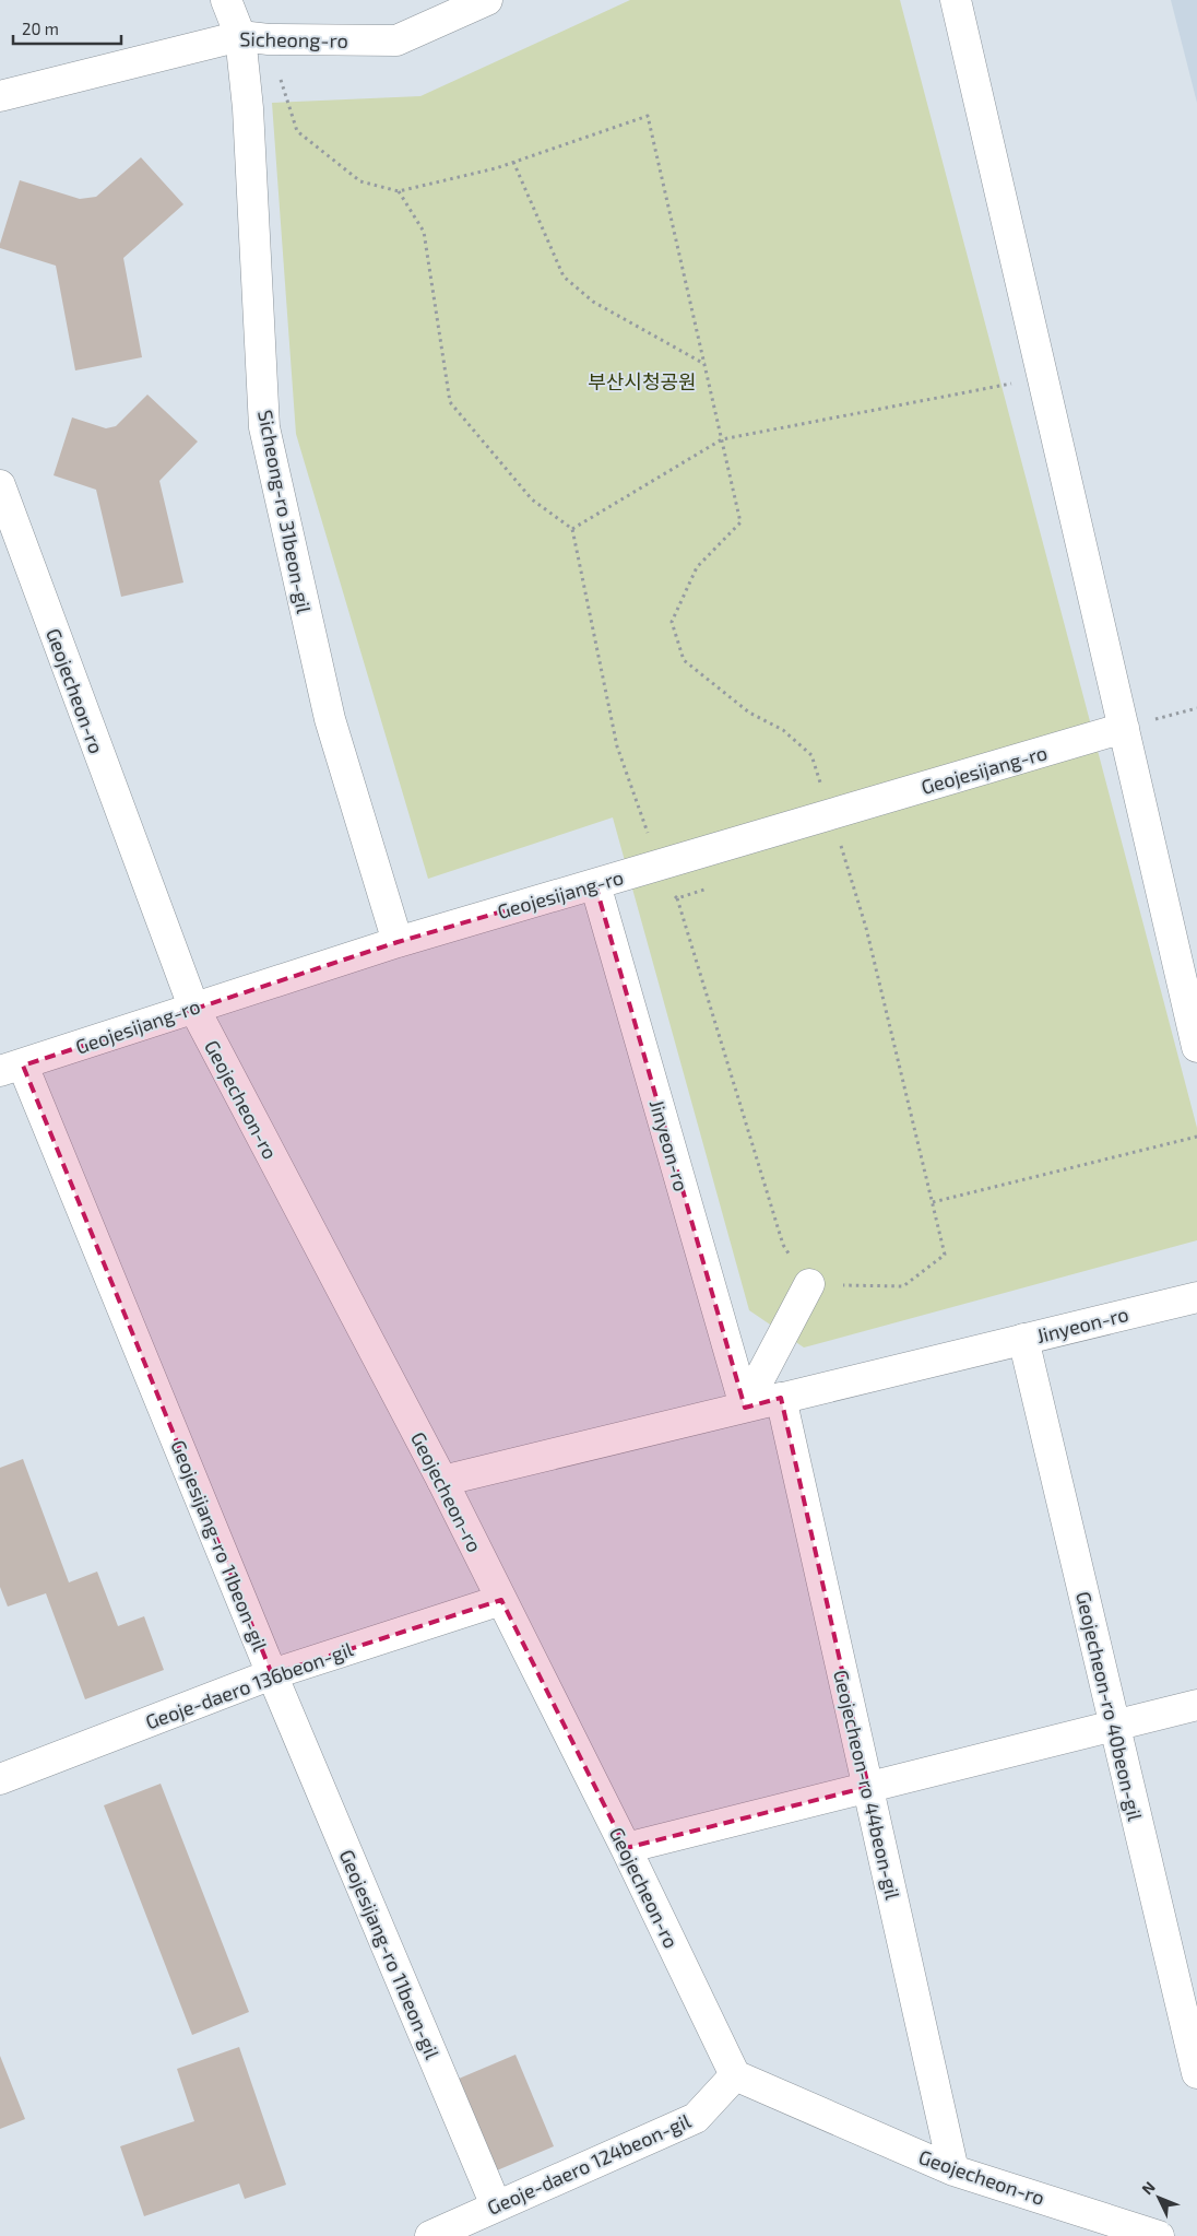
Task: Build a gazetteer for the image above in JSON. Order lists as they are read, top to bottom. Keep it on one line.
{"streets":{"street":["Sicheong-ro","Sicheong-ro 31beon-gil","Geojecheon-ro","Geojesijang-ro","Jinyeon-ro","Geojesijang-ro 11beon-gil","Geoje-daero 136beon-gil","Geojecheon-ro 40beon-gil","Geojecheon-ro 44beon-gil","Geoje-daero 124beon-gil"]},"crossings":[["Sicheong-ro","Sicheong-ro 31beon-gil"],["Sicheong-ro 31beon-gil","Geojesijang-ro"],["Geojecheon-ro","Geojesijang-ro"],["Geojecheon-ro","Jinyeon-ro"],["Geojecheon-ro","Geoje-daero 136beon-gil"],["Geojecheon-ro","Geojecheon-ro 44beon-gil"],["Geojecheon-ro","Geoje-daero 124beon-gil"],["Geojesijang-ro","Jinyeon-ro"],["Geojesijang-ro","Geojesijang-ro 11beon-gil"],["Jinyeon-ro","Geojecheon-ro 40beon-gil"],["Jinyeon-ro","Geojecheon-ro 44beon-gil"],["Geojesijang-ro 11beon-gil","Geoje-daero 136beon-gil"],["Geojesijang-ro 11beon-gil","Geoje-daero 124beon-gil"]],"parks":["부산시청공원"],"scale_bar":"20 m","north":"top left"}
